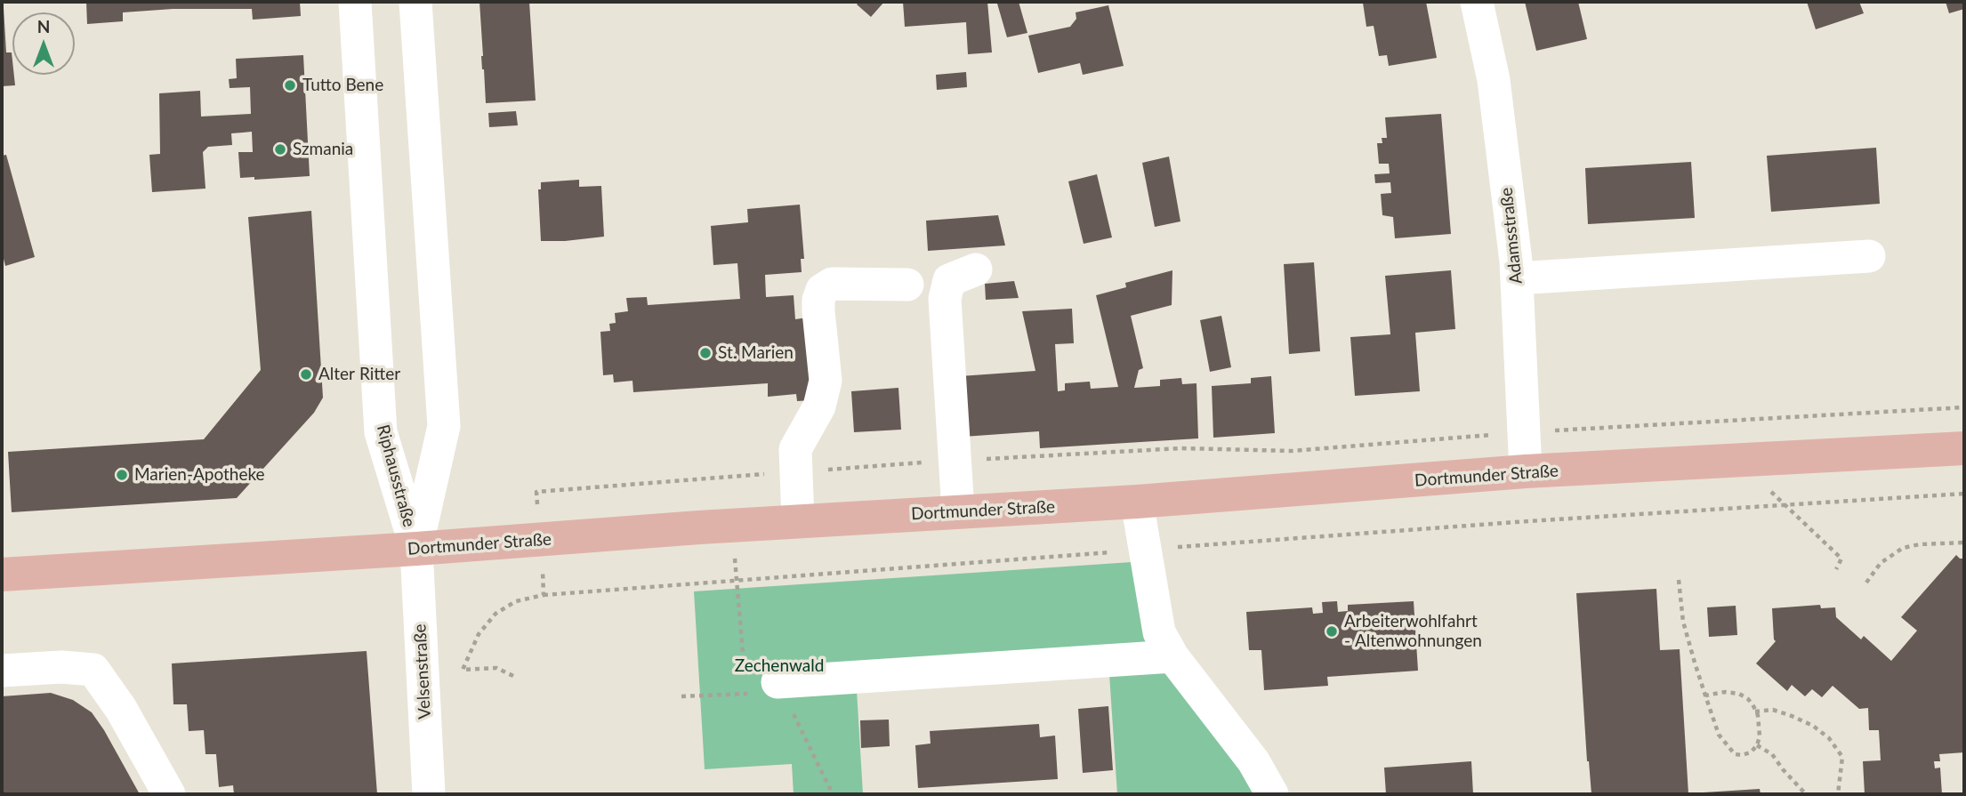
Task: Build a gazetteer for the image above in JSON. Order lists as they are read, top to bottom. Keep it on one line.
{"streets":{"main road":["Dortmunder Straße"],"street":["Adamsstraße","Riphausstraße","Velsenstraße"]},"crossings":[["Adamsstraße","Dortmunder Straße"],["Riphausstraße","Dortmunder Straße"],["Riphausstraße","Velsenstraße"],["Dortmunder Straße","Velsenstraße"]],"parks":["Zechenwald"],"places":["Tutto Bene","Szmania","St. Marien","Alter Ritter","Marien-Apotheke","Arbeiterwohlfahrt - Altenwohnungen"],"north":"top"}
